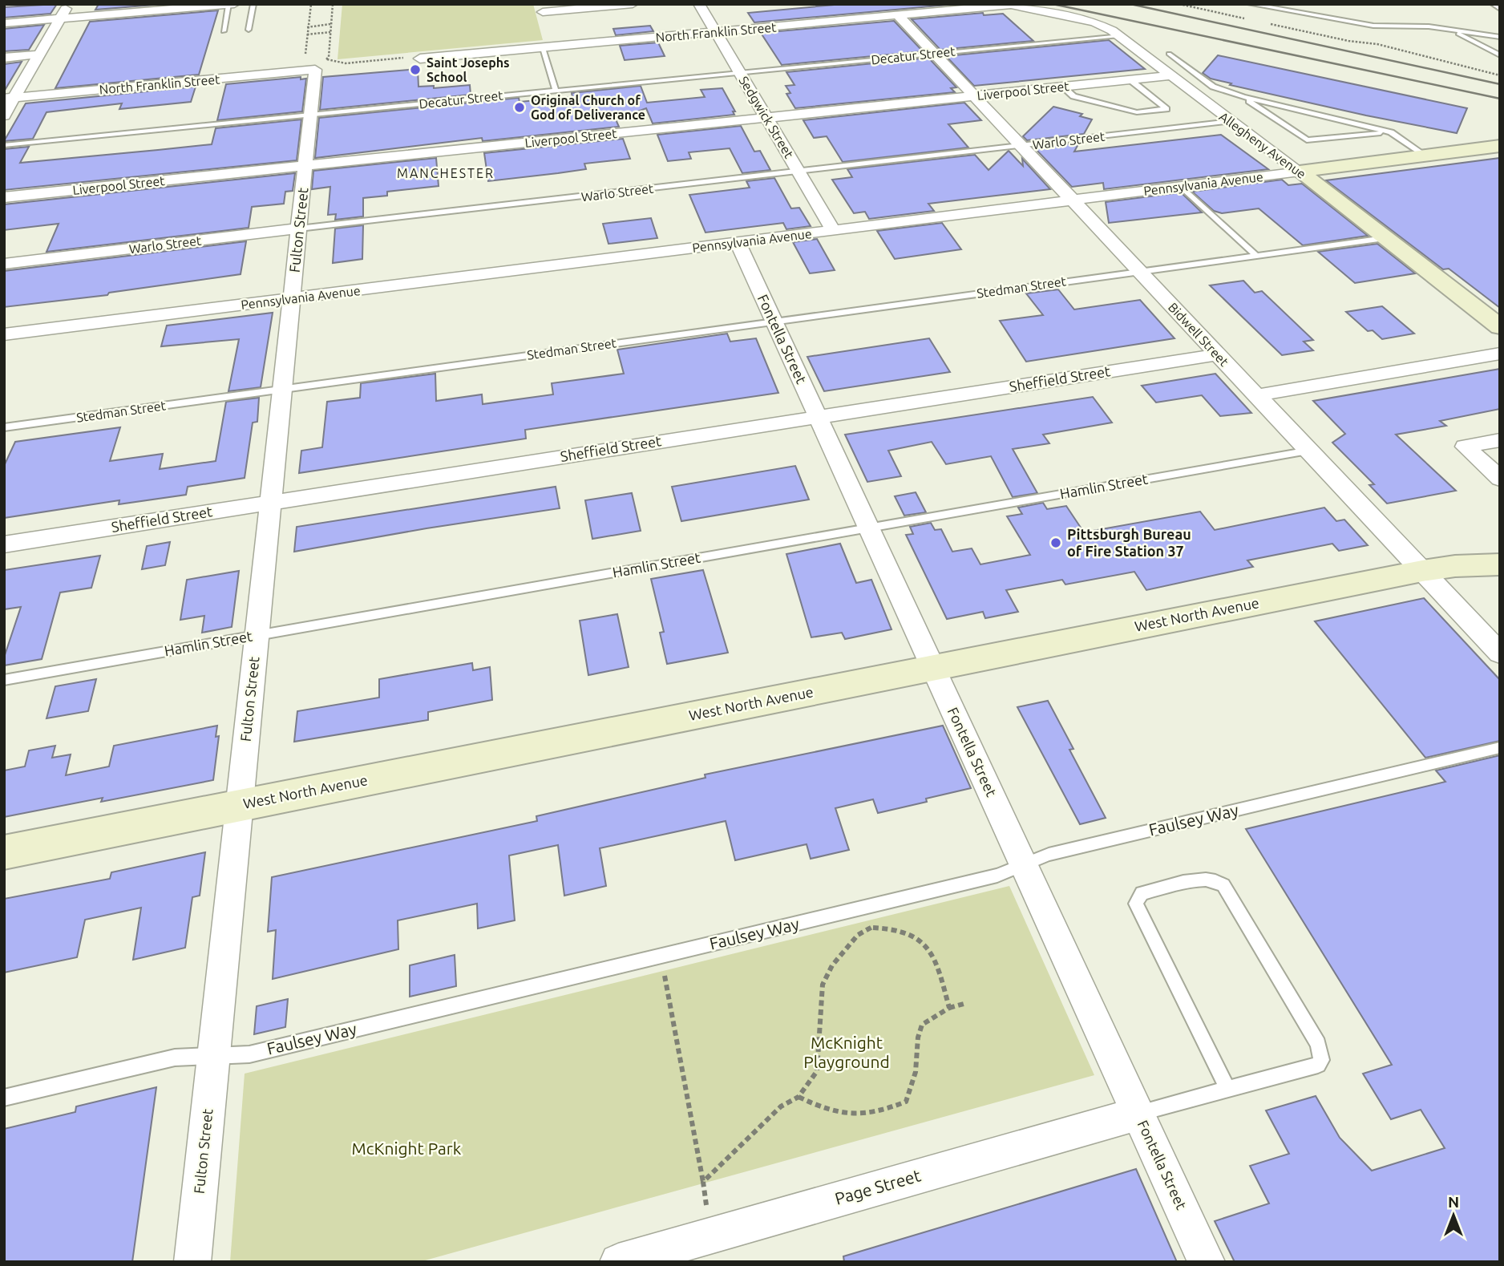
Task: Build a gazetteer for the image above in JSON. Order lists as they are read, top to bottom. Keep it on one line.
{"streets":{"street":["North Franklin Street","Liverpool Street","Sedgwick Street","Warlo Street","Allegheny Avenue","Pennsylvania Avenue","Fulton Street","Bidwell Street","Fontella Street","Sheffield Street","West North Avenue","Page Street"],"lane":["Decatur Street","Stedman Street","Hamlin Street","Faulsey Way"]},"crossings":[["North Franklin Street","Sedgwick Street"],["North Franklin Street","Allegheny Avenue"],["North Franklin Street","Fulton Street"],["North Franklin Street","Bidwell Street"],["Decatur Street","Sedgwick Street"],["Decatur Street","Allegheny Avenue"],["Decatur Street","Fulton Street"],["Decatur Street","Bidwell Street"],["Liverpool Street","Sedgwick Street"],["Liverpool Street","Allegheny Avenue"],["Liverpool Street","Fulton Street"],["Liverpool Street","Bidwell Street"],["Sedgwick Street","Warlo Street"],["Sedgwick Street","Pennsylvania Avenue"],["Warlo Street","Allegheny Avenue"],["Warlo Street","Fulton Street"],["Warlo Street","Bidwell Street"],["Allegheny Avenue","Pennsylvania Avenue"],["Pennsylvania Avenue","Fulton Street"],["Pennsylvania Avenue","Bidwell Street"],["Pennsylvania Avenue","Fontella Street"],["Fulton Street","Stedman Street"],["Fulton Street","Sheffield Street"],["Fulton Street","Hamlin Street"],["Fulton Street","West North Avenue"],["Fulton Street","Faulsey Way"],["Stedman Street","Bidwell Street"],["Stedman Street","Fontella Street"],["Bidwell Street","Sheffield Street"],["Bidwell Street","Hamlin Street"],["Bidwell Street","West North Avenue"],["Fontella Street","Sheffield Street"],["Fontella Street","Hamlin Street"],["Fontella Street","West North Avenue"],["Fontella Street","Faulsey Way"],["Fontella Street","Page Street"]],"districts":["MANCHESTER"],"parks":["McKnight Playground","McKnight Park"],"places":["Saint Josephs School","Original Church of God of Deliverance","Pittsburgh Bureau of Fire Station 37"],"north":"top"}
